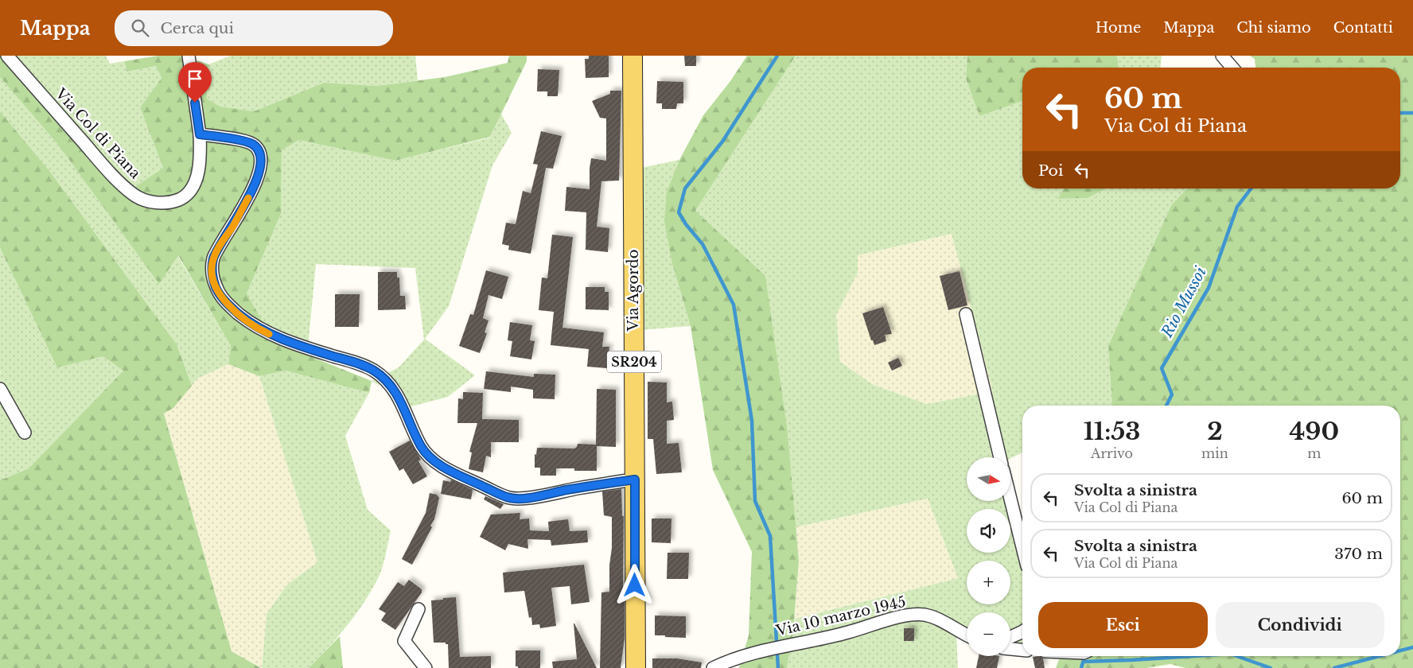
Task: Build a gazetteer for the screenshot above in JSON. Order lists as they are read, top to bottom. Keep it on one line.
{"streets":{"main road":["Via Agordo","SR204"],"street":["Via Col di Piana","Via 10 marzo 1945"]},"water":["Rio Mussoi"],"north":"right","page":{"header":"Mappa","search":"Cerca qui","nav":["Home","Mappa","Chi siamo","Contatti"],"turn":["60 m","Via Col di Piana"],"then":"Poi","eta":["11:53","Arrivo","2","min","490","m"],"map_buttons":["+","−"],"list":[{"name":"Svolta a sinistra","note":"Via Col di Piana","value":"60 m"},{"name":"Svolta a sinistra","note":"Via Col di Piana","value":"370 m"}],"buttons":["Esci","Condividi"]}}
